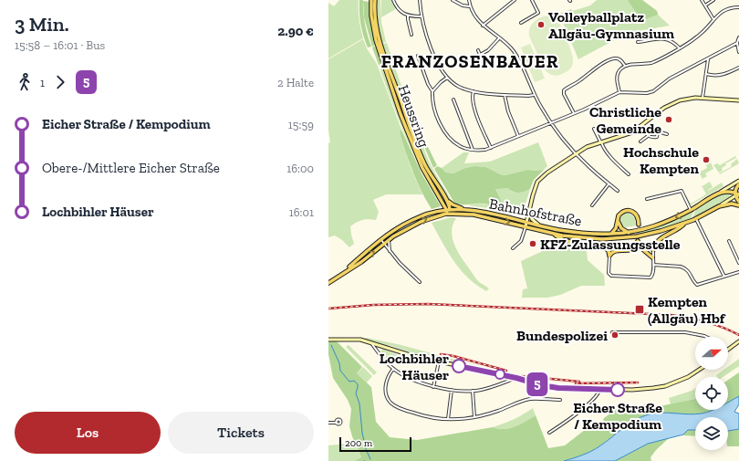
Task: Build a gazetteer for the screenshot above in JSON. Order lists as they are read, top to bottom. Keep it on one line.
{"streets":{"main road":["Heussring","Bahnhofstraße"]},"crossings":[["Heussring","Bahnhofstraße"]],"districts":["FRANZOSENBAUER"],"places":{"other":["Volleyballplatz Allgäu-Gymnasium","Christliche Gemeinde","Hochschule Kempten","KFZ-Zulassungsstelle","Bundespolizei","Lochbihler Häuser","Eicher Straße / Kempodium"],"transit":["Kempten (Allgäu) Hbf"]},"lines":["bus line 5"],"scale_bar":"200 m","north":"right","page":{"heading":["3 Min.","15:58 – 16:01 · Bus","2.90 €"],"on_map":"5","legs":["1","5","2 Halte"],"list":[{"name":"Eicher Straße / Kempodium","value":"15:59"},{"name":"Obere-/Mittlere Eicher Straße","value":"16:00"},{"name":"Lochbihler Häuser","value":"16:01"}],"buttons":["Los","Tickets"],"scale":"200 m"}}
